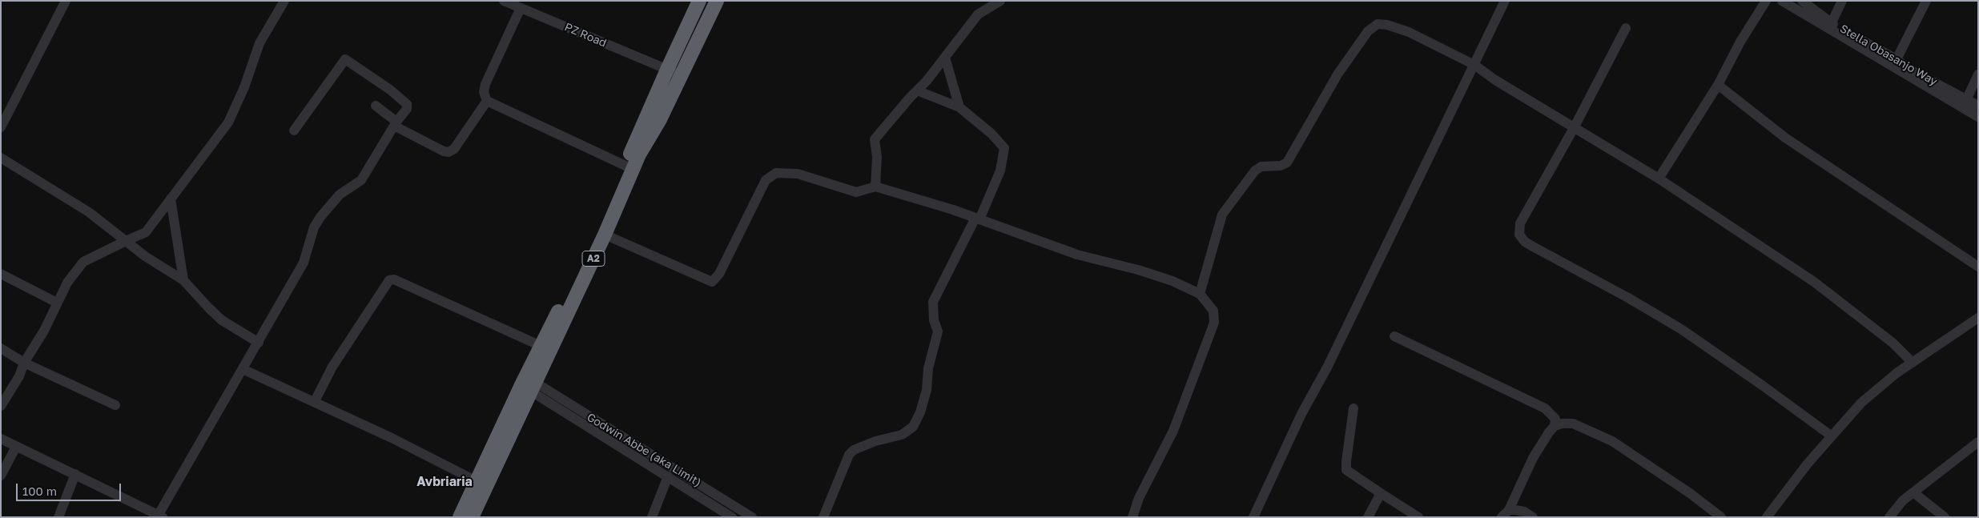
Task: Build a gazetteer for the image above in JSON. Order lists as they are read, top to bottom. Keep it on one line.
{"streets":{"highway":["A2"],"street":["PZ Road","Stella Obasanjo Way","Godwin Abbe (aka Limit)"]},"crossings":[["PZ Road","A2"],["A2","Godwin Abbe (aka Limit)"]],"districts":["Avbriaria"],"scale_bar":"100 m"}
